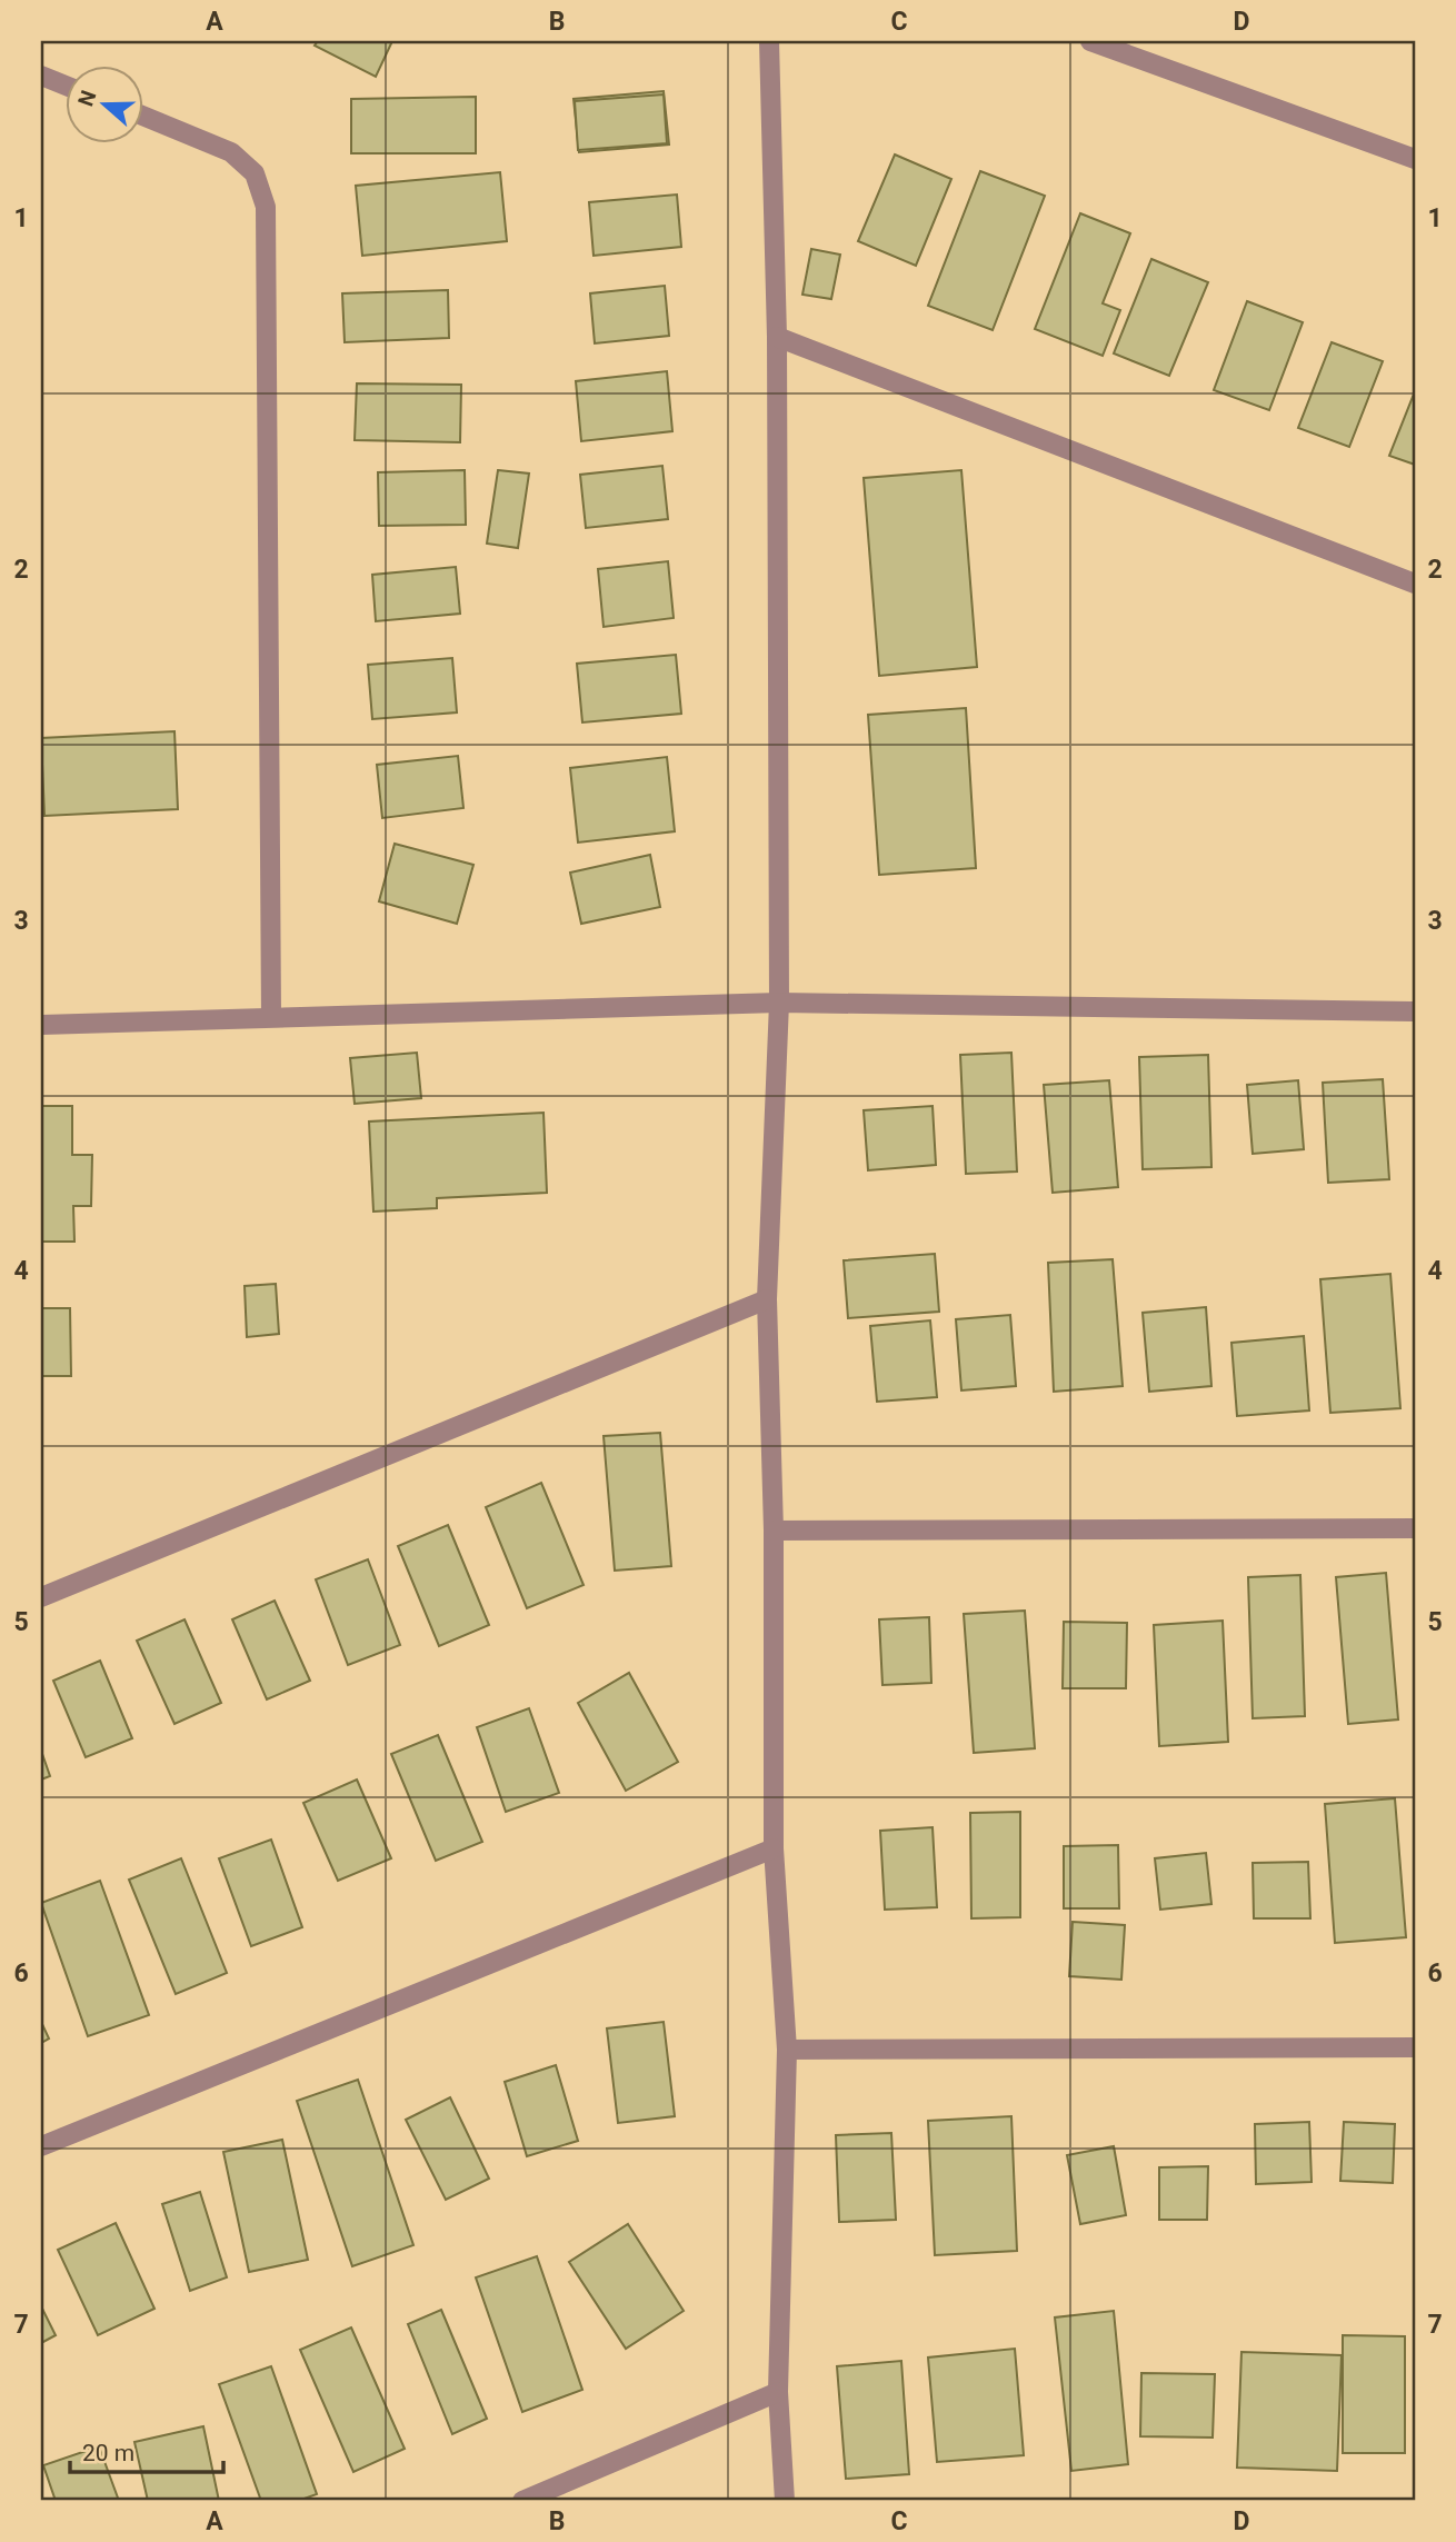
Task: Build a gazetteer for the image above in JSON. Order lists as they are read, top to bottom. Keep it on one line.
{"scale_bar":"20 m","north":"left","grid":{"columns":["A","B","C","D"],"rows":["1","2","3","4","5","6","7"]}}
